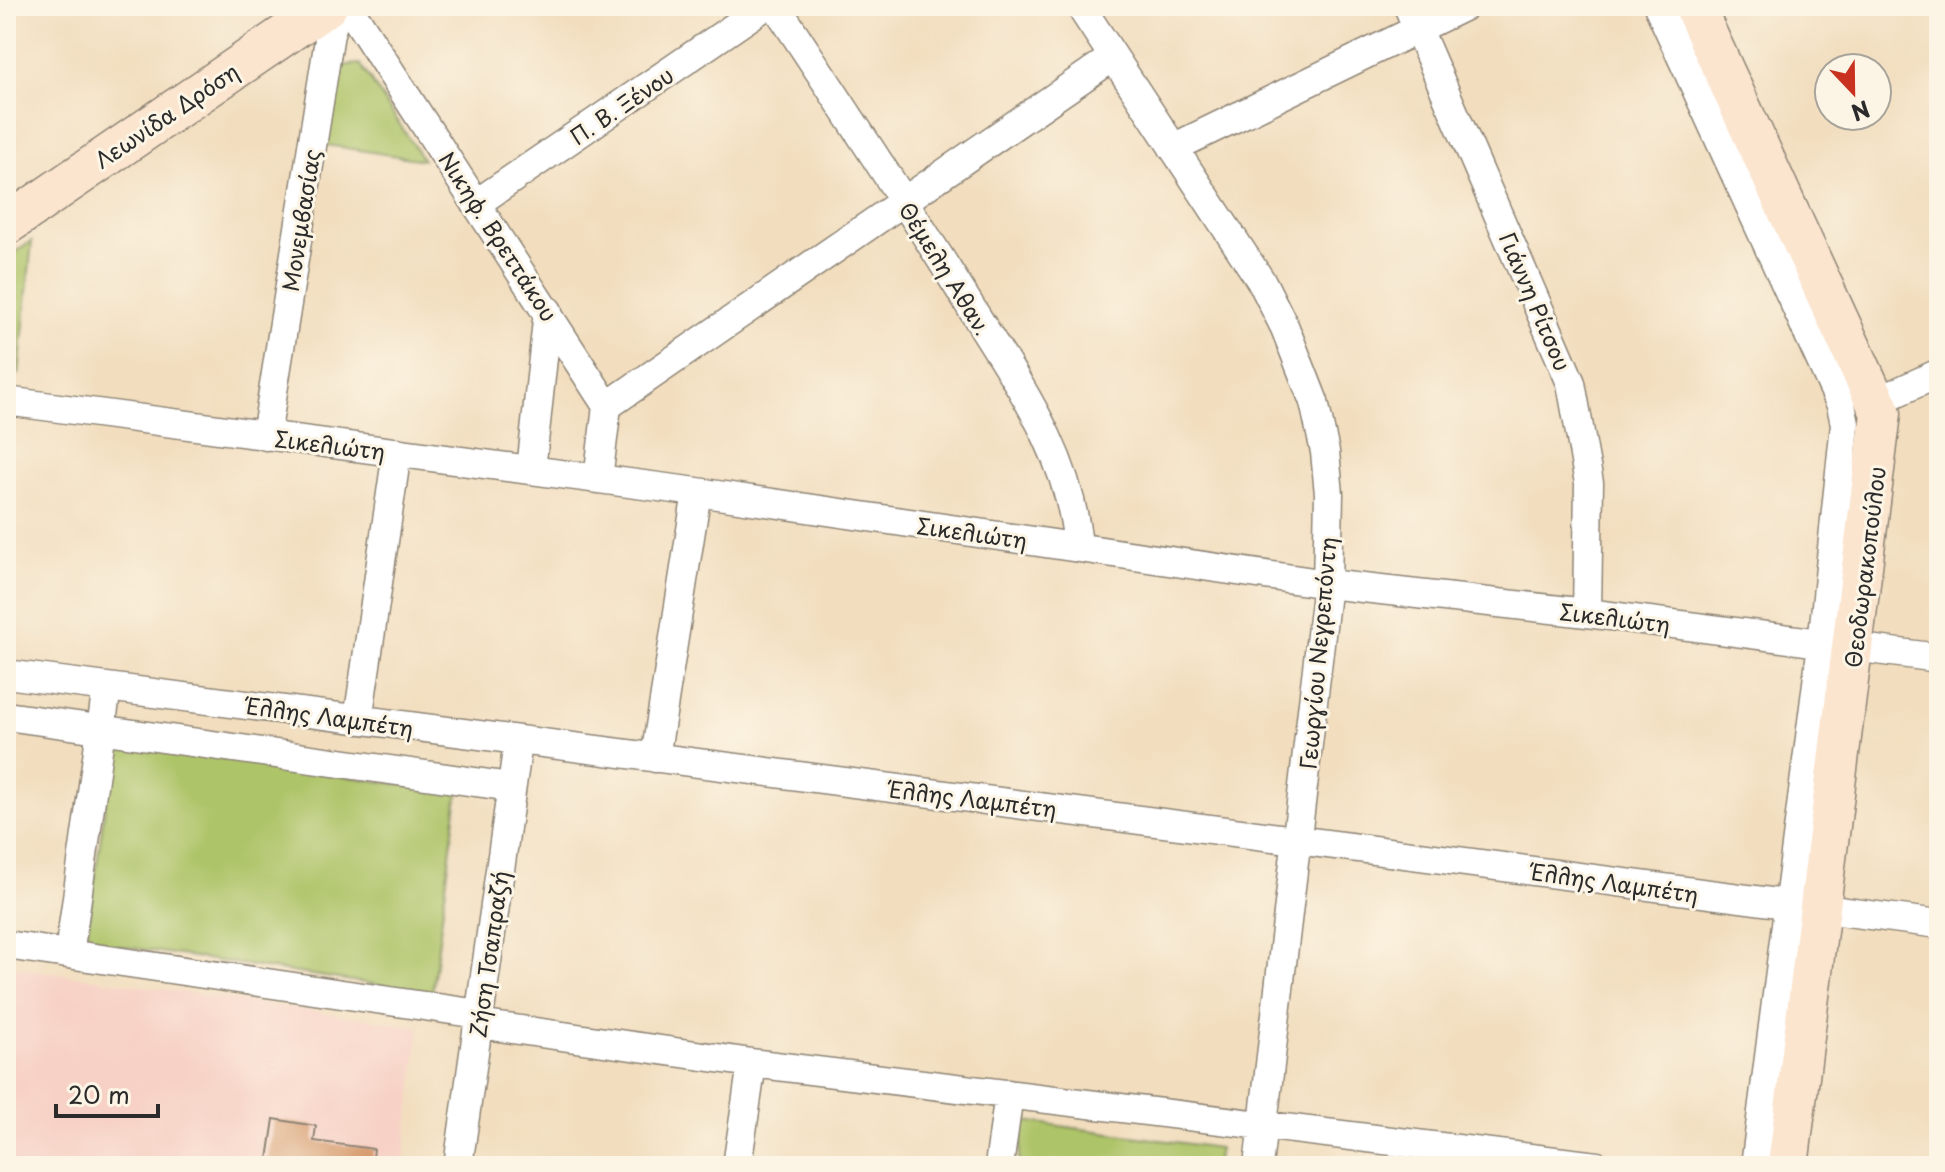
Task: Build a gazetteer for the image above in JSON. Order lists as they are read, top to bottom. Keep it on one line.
{"streets":{"street":["Π. Β. Ξένου","Λεωνίδα Δρόση","Μονεμβασίας","Νικηφ. Βρεττάκου","Θέμελη Αθαν.","Γιάννη Ρίτσου","Σικελιώτη","Θεοδωρακοπούλου","Γεωργίου Νεγρεπόντη","Έλλης Λαμπέτη","Ζήση Τσαπραζή"]},"crossings":[["Π. Β. Ξένου","Νικηφ. Βρεττάκου"],["Μονεμβασίας","Σικελιώτη"],["Θέμελη Αθαν.","Σικελιώτη"],["Γιάννη Ρίτσου","Σικελιώτη"],["Σικελιώτη","Θεοδωρακοπούλου"],["Σικελιώτη","Γεωργίου Νεγρεπόντη"],["Θεοδωρακοπούλου","Έλλης Λαμπέτη"],["Γεωργίου Νεγρεπόντη","Έλλης Λαμπέτη"],["Έλλης Λαμπέτη","Ζήση Τσαπραζή"]],"scale_bar":"20 m","north":"bottom"}
